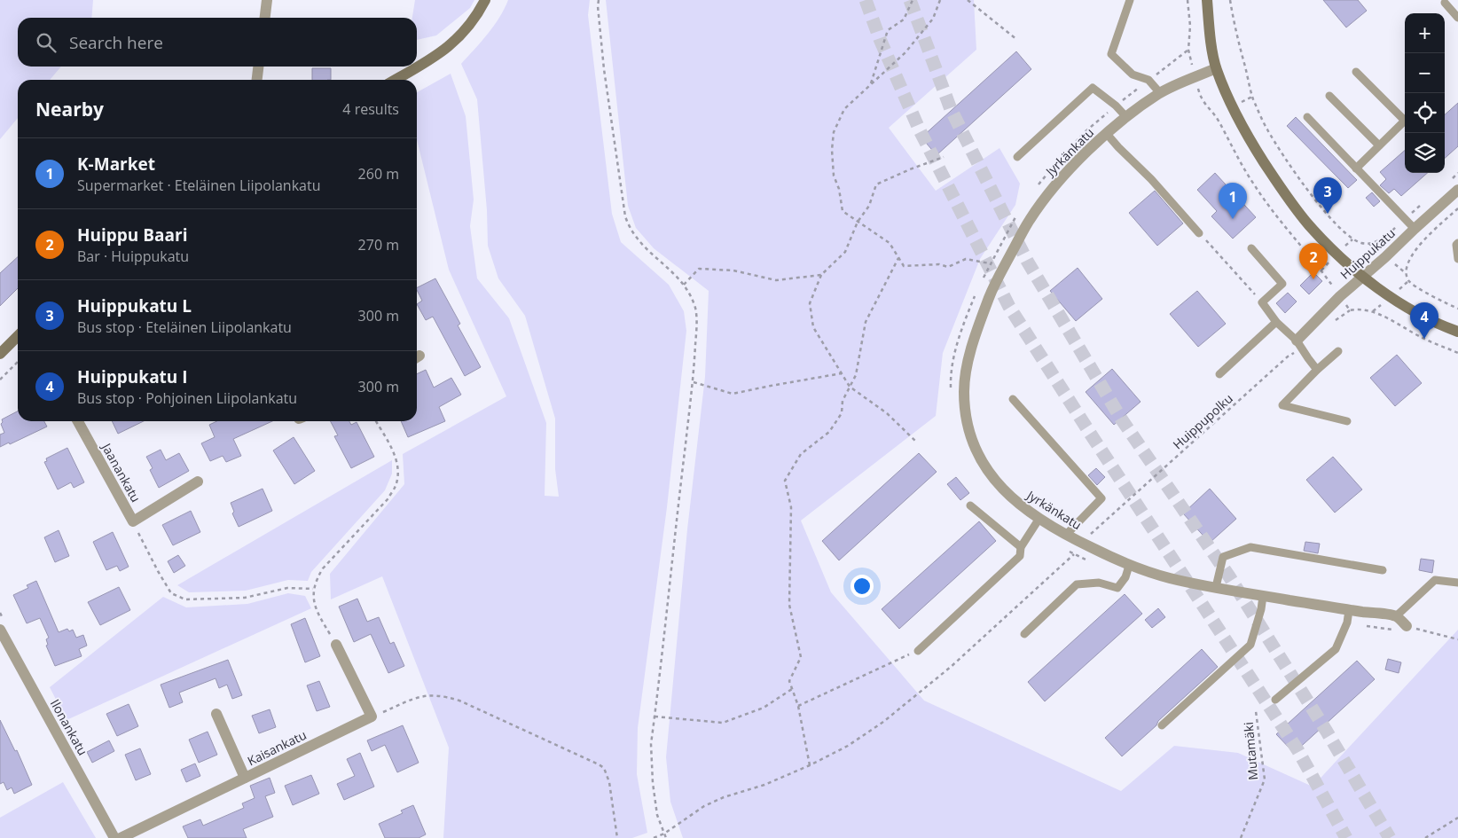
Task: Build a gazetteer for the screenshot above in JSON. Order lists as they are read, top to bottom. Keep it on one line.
{"streets":{"street":["Jyrkänkatu","Huippukatu","Jaanankatu","Ilonankatu","Kaisankatu"],"path":["Huippupolku","Mutamäki"]},"crossings":[["Jyrkänkatu","Huippupolku"],["Huippukatu","Huippupolku"]],"page":{"map_buttons":["+","−"],"search":"Search here","heading":["Nearby","4 results"],"list":[{"mark":"1","name":"K-Market","note":"Supermarket · Eteläinen Liipolankatu","value":"260 m"},{"mark":"2","name":"Huippu Baari","note":"Bar · Huippukatu","value":"270 m"},{"mark":"3","name":"Huippukatu L","note":"Bus stop · Eteläinen Liipolankatu","value":"300 m"},{"mark":"4","name":"Huippukatu I","note":"Bus stop · Pohjoinen Liipolankatu","value":"300 m"}],"pins":["3","1","2","4"]}}
